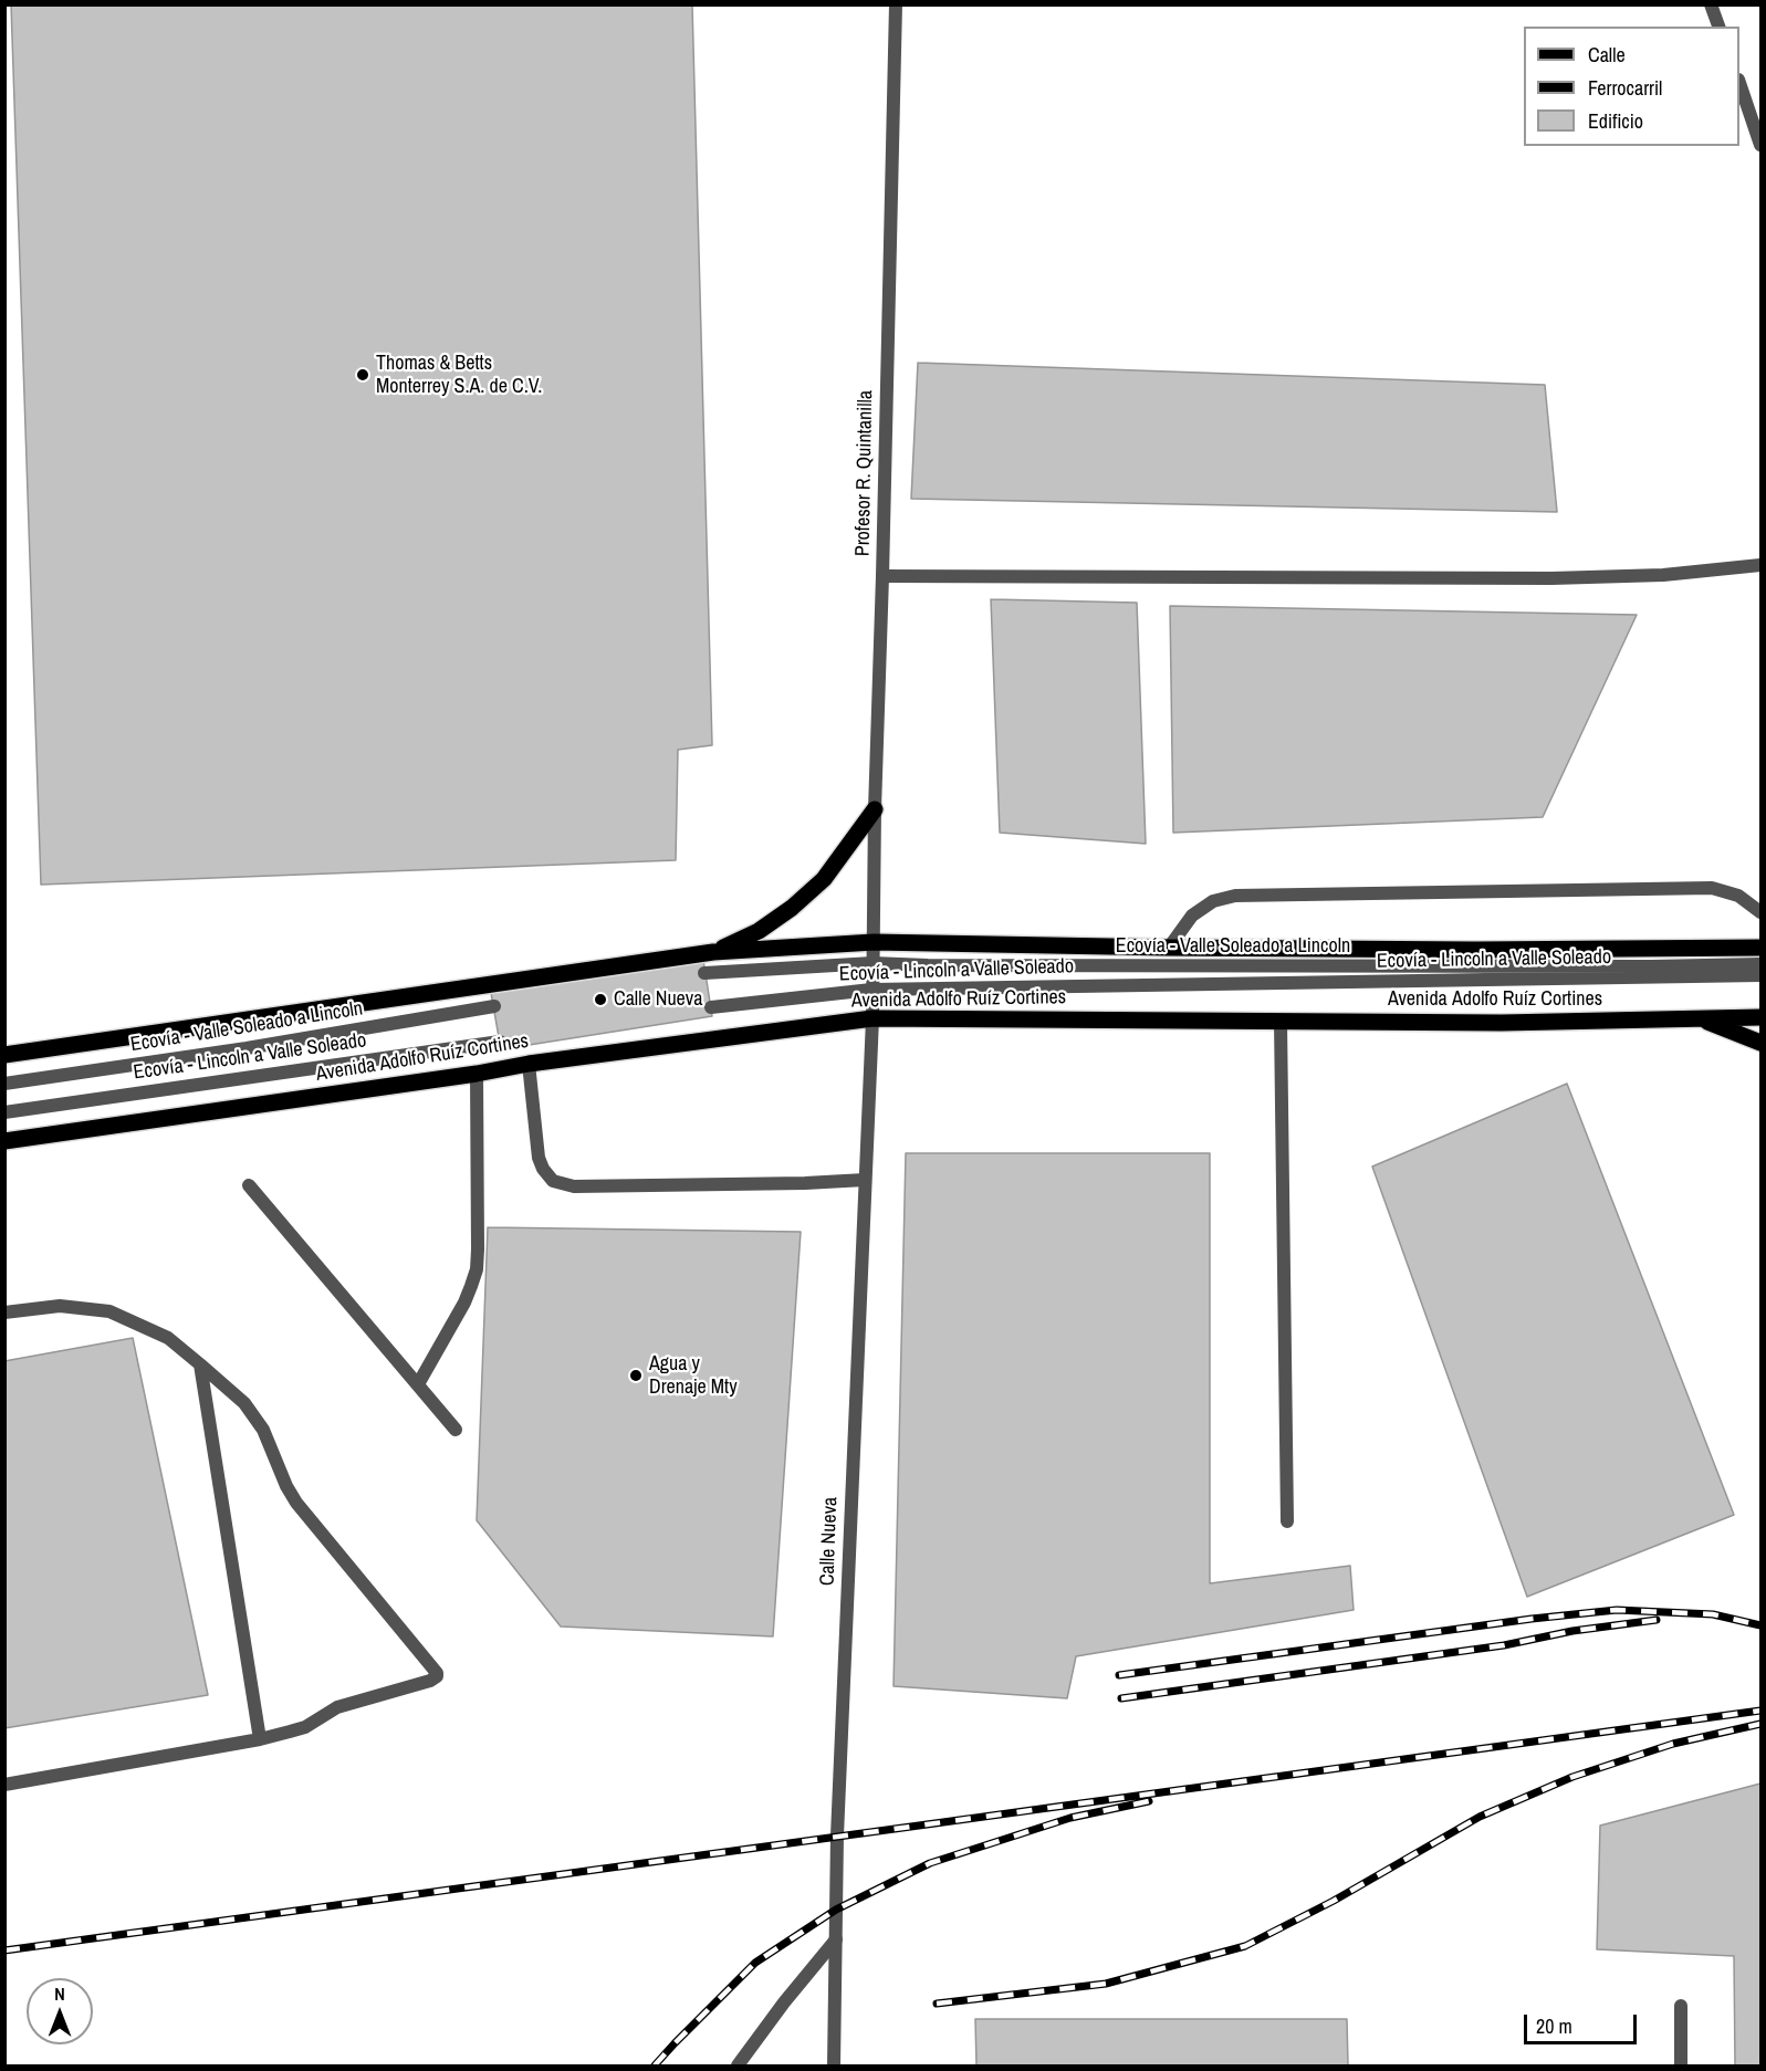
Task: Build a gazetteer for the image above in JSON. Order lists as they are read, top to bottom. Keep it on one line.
{"streets":{"main road":["Avenida Adolfo Ruíz Cortines"],"street":["Profesor R. Quintanilla","Ecovía - Valle Soleado a Lincoln","Ecovía - Lincoln a Valle Soleado","Calle Nueva"]},"crossings":[["Profesor R. Quintanilla","Ecovía - Valle Soleado a Lincoln"],["Profesor R. Quintanilla","Ecovía - Lincoln a Valle Soleado"],["Profesor R. Quintanilla","Calle Nueva"],["Ecovía - Lincoln a Valle Soleado","Calle Nueva"],["Avenida Adolfo Ruíz Cortines","Calle Nueva"]],"places":["Thomas & Betts Monterrey S.A. de C.V.","Calle Nueva","Agua y Drenaje Mty"],"legend":["Calle","Ferrocarril","Edificio"],"scale_bar":"20 m","north":"top"}
